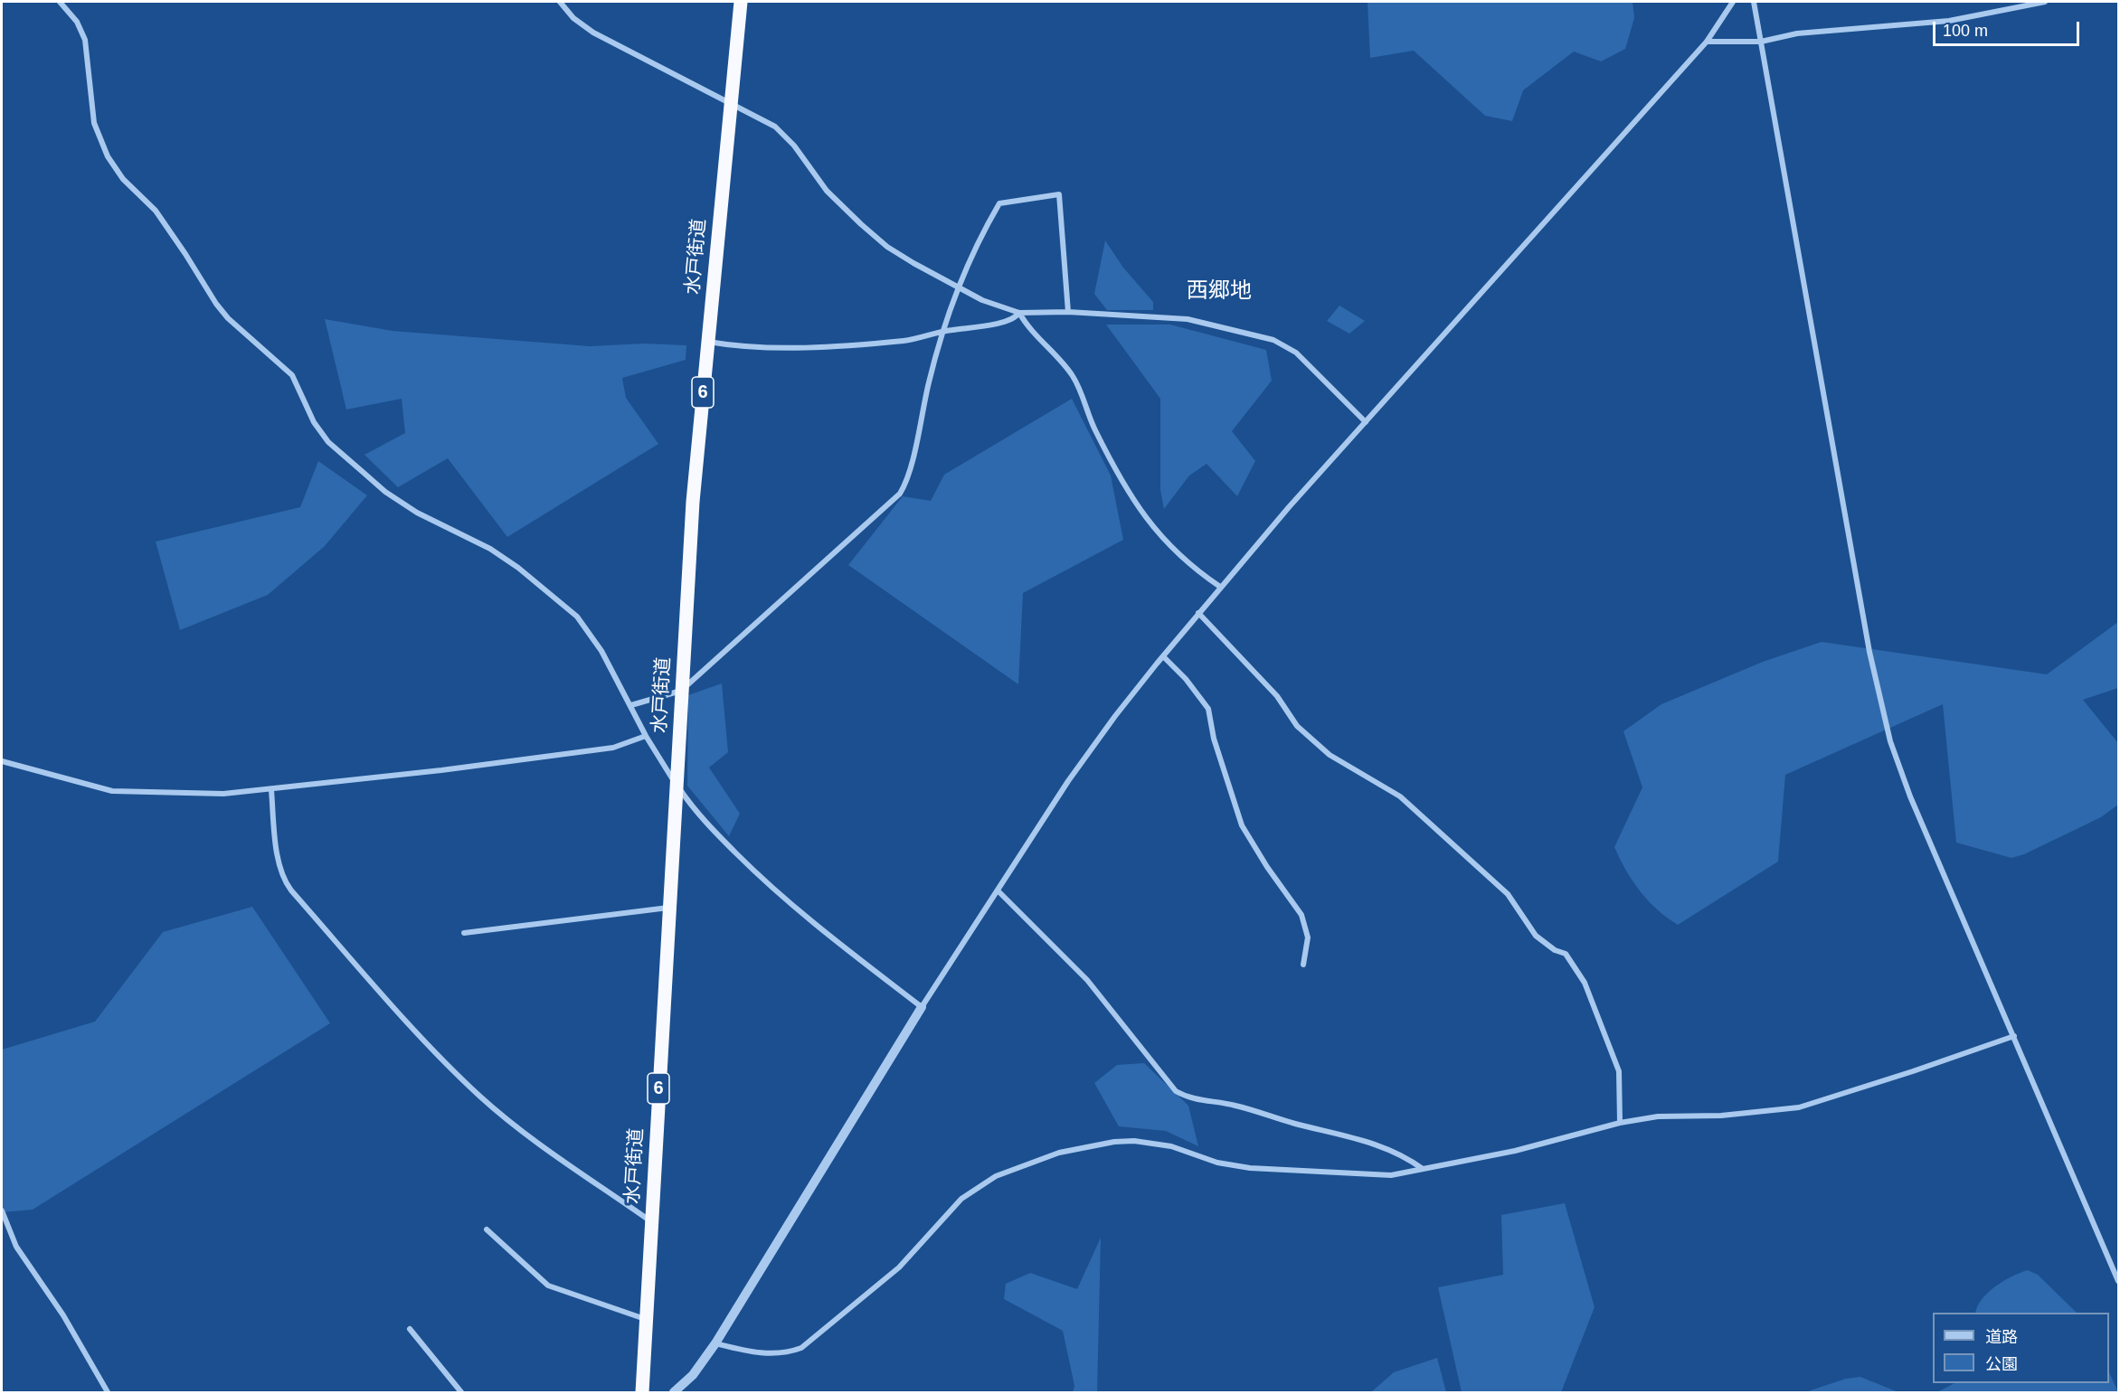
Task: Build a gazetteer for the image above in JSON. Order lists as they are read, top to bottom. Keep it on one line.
{"streets":{"highway":["水戸街道","6"]},"districts":["西郷地"],"legend":["道路","公園"],"scale_bar":"100 m"}
